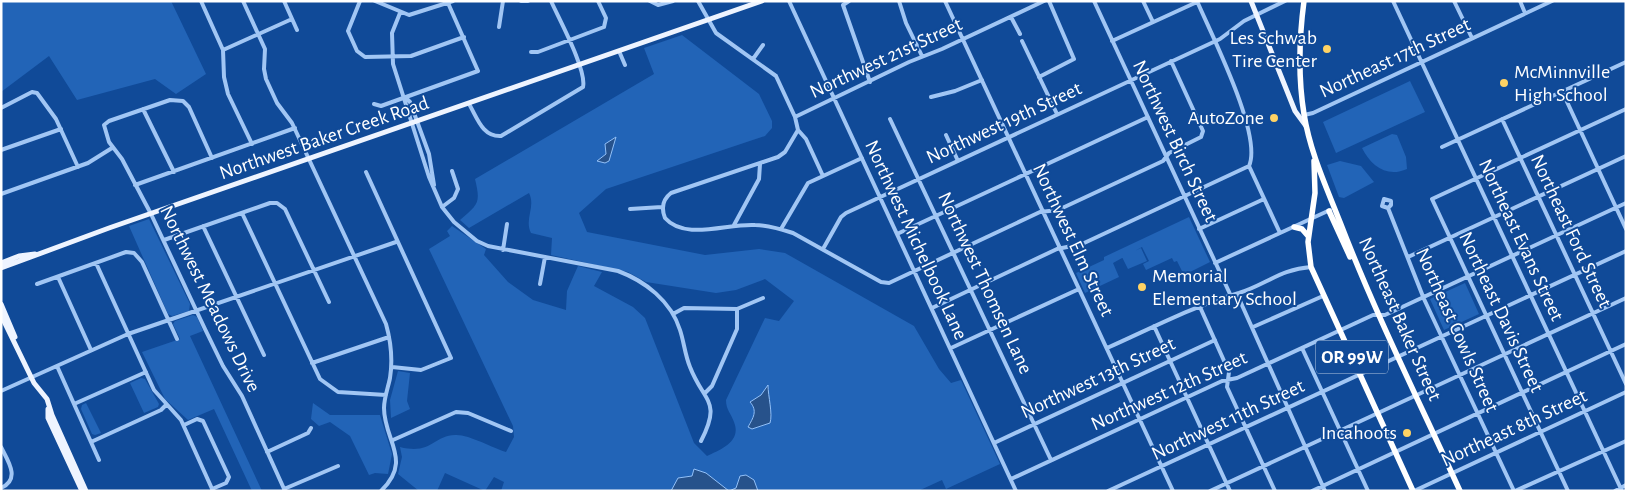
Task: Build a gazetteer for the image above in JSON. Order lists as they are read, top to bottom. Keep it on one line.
{"streets":{"highway":["Northeast Baker Street","OR 99W"],"main road":["Northwest Baker Creek Road"],"street":["Northwest 21st Street","Northeast 17th Street","Northwest 19th Street","Northwest Birch Street","Northeast Ford Street","Northwest Michelbook Lane","Northwest Elm Street","Northeast Evans Street","Northwest Thomsen Lane","Northwest Meadows Drive","Northeast Davis Street","Northeast Cowls Street","Northwest 13th Street","Northwest 12th Street","Northwest 11th Street","Northeast 8th Street"]},"crossings":[["Northwest 21st Street","Northwest Michelbook Lane"],["Northwest 21st Street","Northwest Elm Street"],["Northeast 17th Street","Northeast Evans Street"],["Northeast 17th Street","OR 99W"],["Northwest 19th Street","Northwest Birch Street"],["Northwest 19th Street","Northwest Michelbook Lane"],["Northwest 19th Street","Northwest Elm Street"],["Northwest 19th Street","Northwest Thomsen Lane"],["Northwest Baker Creek Road","Northwest Meadows Drive"],["Northeast Ford Street","Northwest 12th Street"],["Northeast Ford Street","Northwest 11th Street"],["Northwest Michelbook Lane","Northwest 13th Street"],["Northwest Michelbook Lane","Northwest 12th Street"],["Northwest Elm Street","Northwest 13th Street"],["Northwest Elm Street","Northwest 12th Street"],["Northwest Elm Street","Northwest 11th Street"],["Northeast Evans Street","Northeast Davis Street"],["Northeast Evans Street","Northwest 12th Street"],["Northeast Evans Street","Northwest 11th Street"],["Northeast Evans Street","Northeast 8th Street"],["Northwest Thomsen Lane","Northwest 13th Street"],["Northwest Thomsen Lane","Northwest 12th Street"],["Northeast Davis Street","Northwest 12th Street"],["Northeast Davis Street","Northwest 11th Street"],["Northeast Davis Street","Northeast 8th Street"],["Northeast Baker Street","OR 99W"],["Northeast Baker Street","Northwest 12th Street"],["Northeast Baker Street","Northwest 11th Street"],["Northeast Baker Street","Northeast 8th Street"],["Northeast Cowls Street","Northwest 12th Street"],["Northeast Cowls Street","Northwest 11th Street"],["Northeast Cowls Street","Northeast 8th Street"],["OR 99W","Northwest 12th Street"],["OR 99W","Northwest 11th Street"],["OR 99W","Northeast 8th Street"]],"places":["Les Schwab Tire Center","McMinnville High School","AutoZone","Memorial Elementary School","Incahoots"]}
